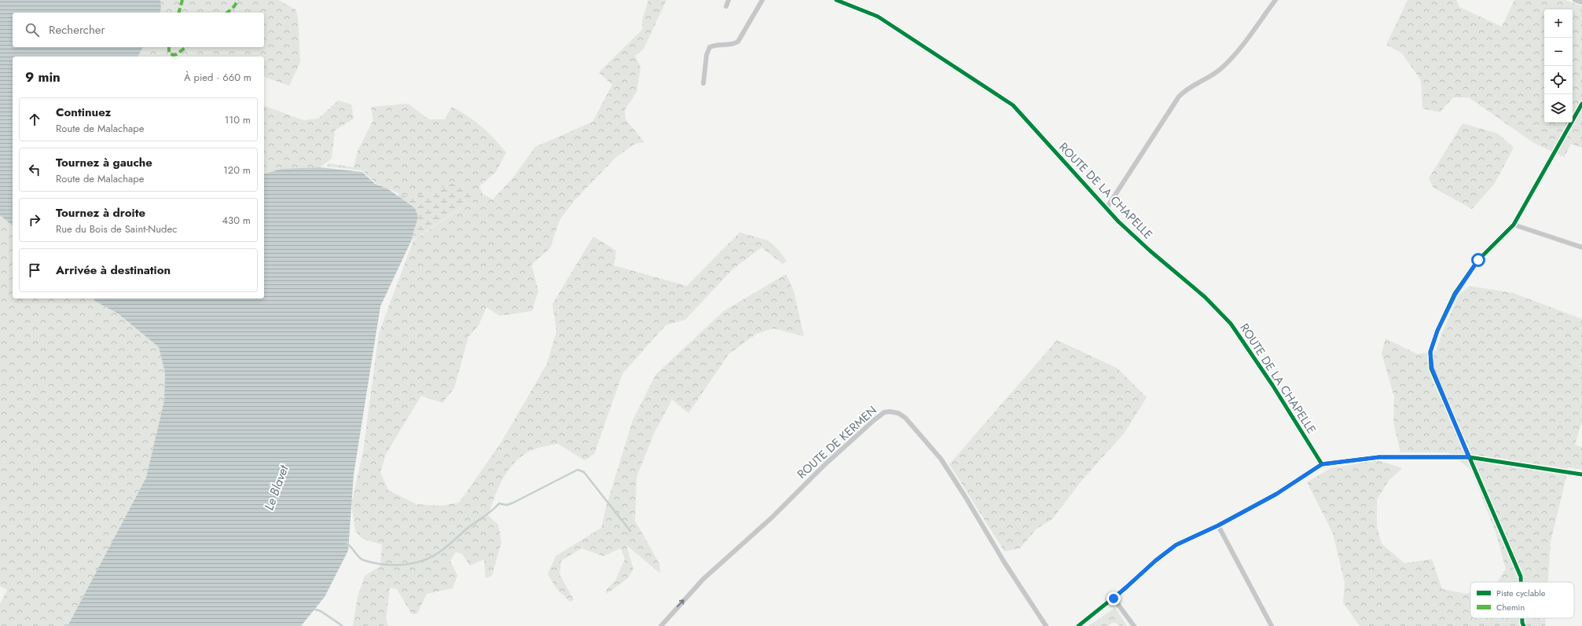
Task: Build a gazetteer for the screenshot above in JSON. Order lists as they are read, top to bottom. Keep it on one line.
{"streets":{"street":["ROUTE DE LA CHAPELLE","ROUTE DE KERMEN"]},"water":["Le Blavet"],"legend":["Piste cyclable","Chemin"],"page":{"map_buttons":["+","−"],"search":"Rechercher","heading":["9 min","À pied · 660 m"],"list":[["Continuez","Route de Malachape","110 m"],["Tournez à gauche","Route de Malachape","120 m"],["Tournez à droite","Rue du Bois de Saint-Nudec","430 m"],"Arrivée à destination"]}}
